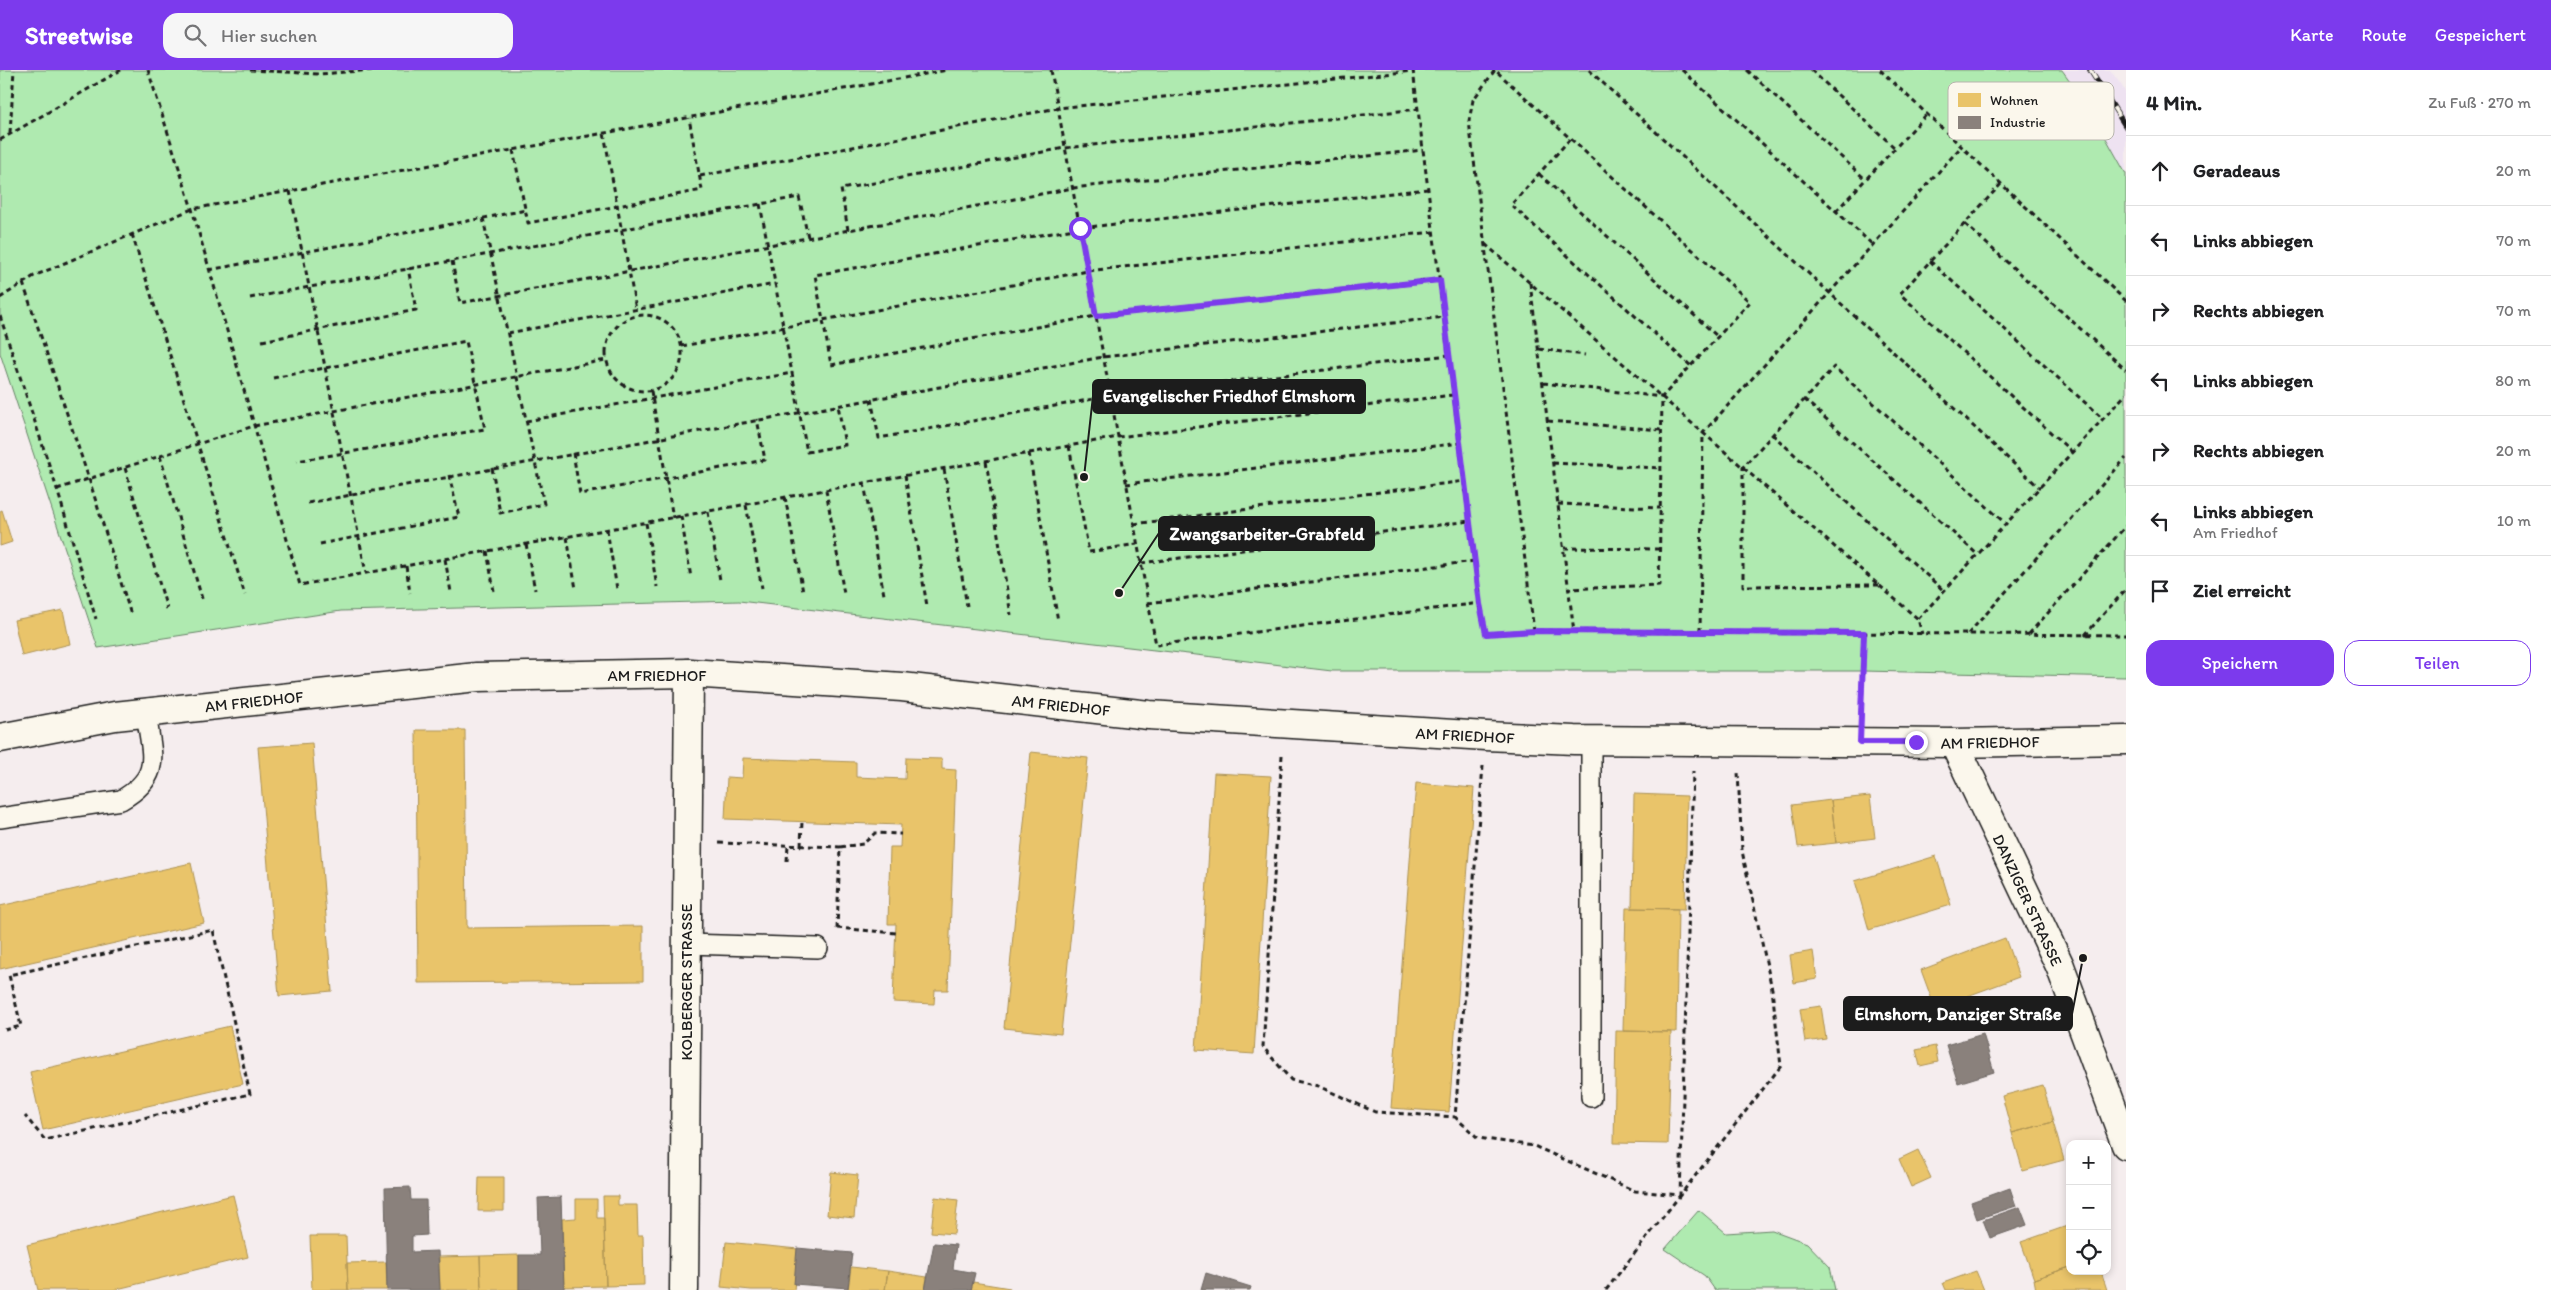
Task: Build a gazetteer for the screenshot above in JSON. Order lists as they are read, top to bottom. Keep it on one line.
{"streets":{"street":["AM FRIEDHOF","DANZIGER STRASSE","KOLBERGER STRASSE"]},"crossings":[["AM FRIEDHOF","DANZIGER STRASSE"],["AM FRIEDHOF","KOLBERGER STRASSE"]],"places":["Evangelischer Friedhof Elmshorn","Zwangsarbeiter-Grabfeld","Elmshorn, Danziger Straße"],"legend":["Wohnen","Industrie"],"page":{"header":"Streetwise","search":"Hier suchen","nav":["Karte","Route","Gespeichert"],"heading":["4 Min.","Zu Fuß · 270 m"],"list":[["Geradeaus","20 m"],["Links abbiegen","70 m"],["Rechts abbiegen","70 m"],["Links abbiegen","80 m"],["Rechts abbiegen","20 m"],["Links abbiegen","Am Friedhof","10 m"],"Ziel erreicht"],"buttons":["Speichern","Teilen"],"map_buttons":["+","−"]}}
